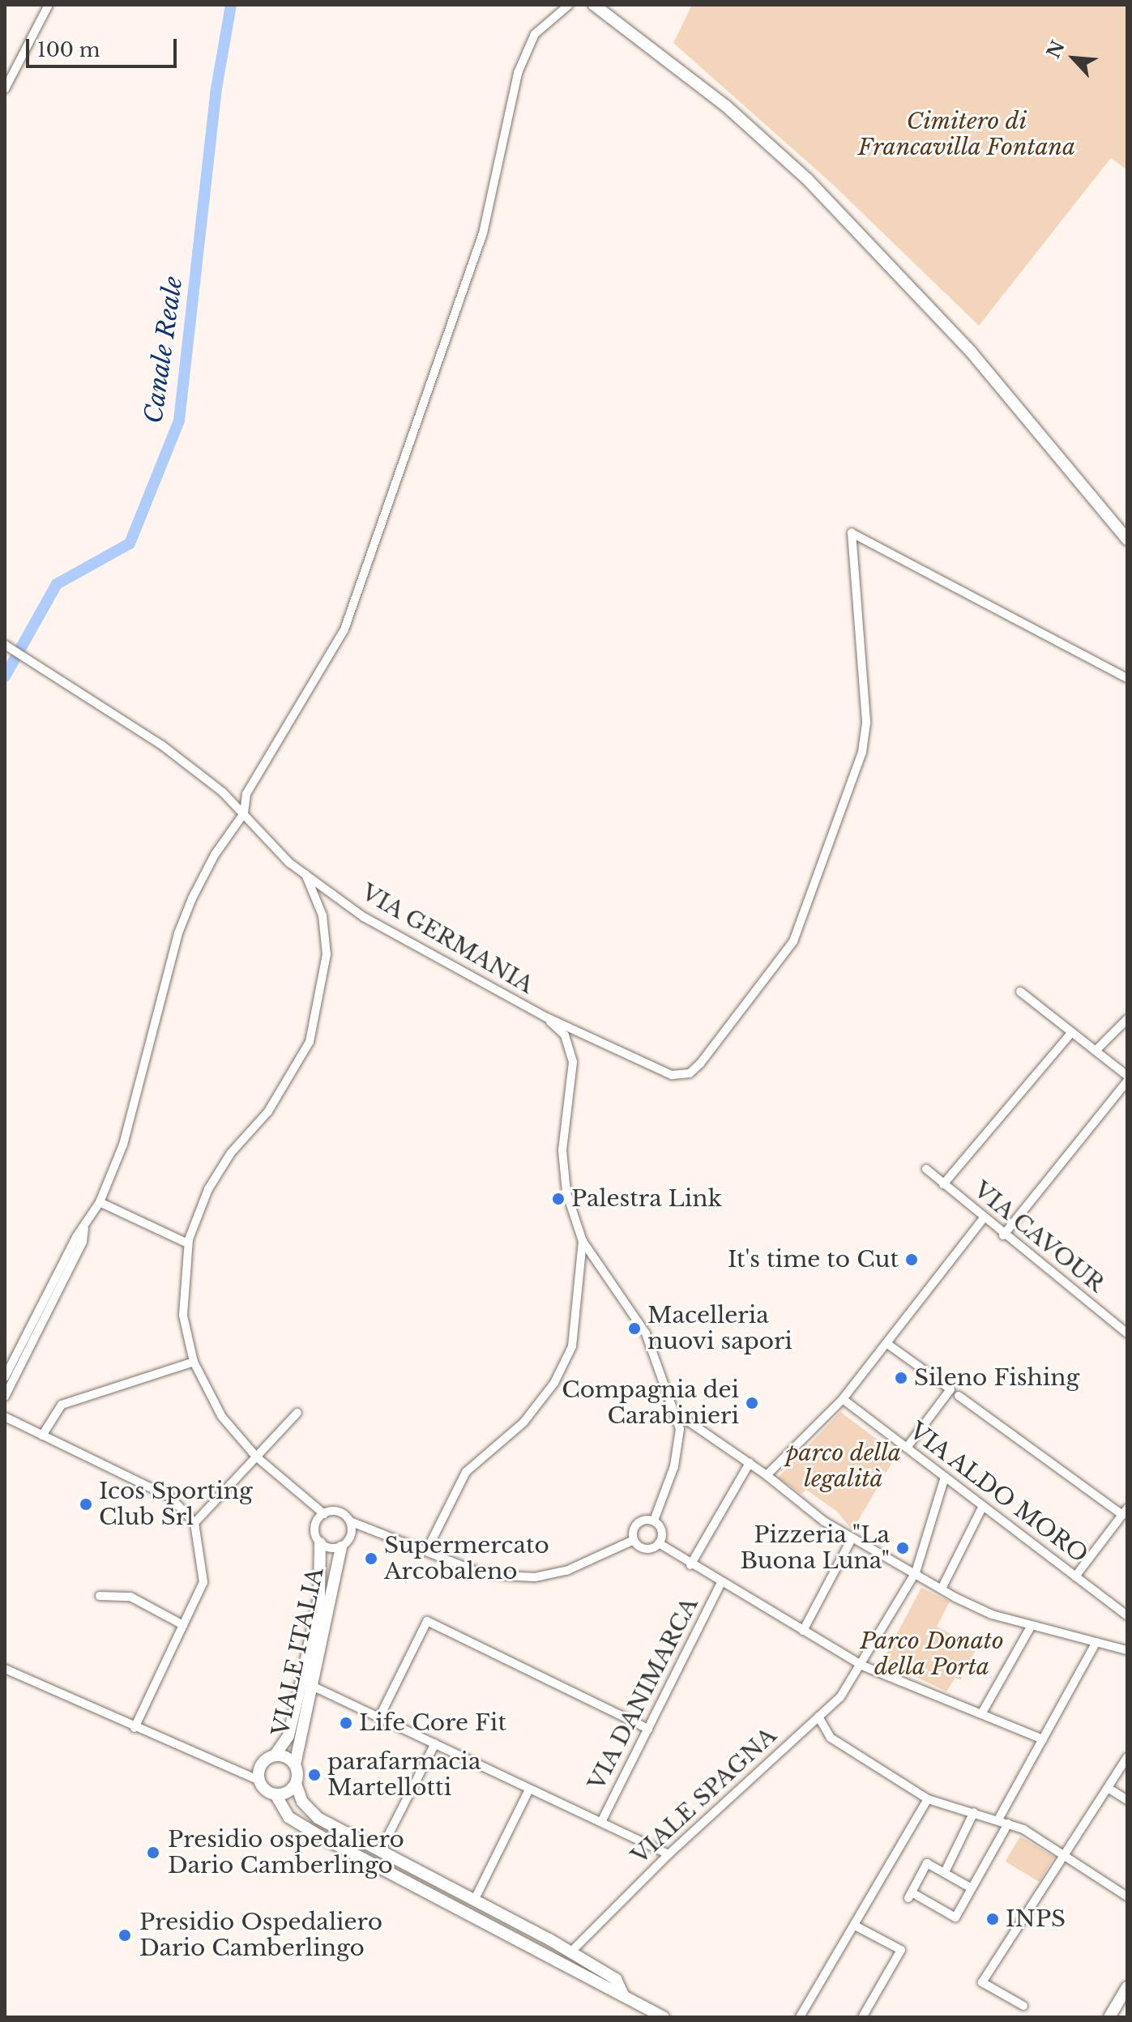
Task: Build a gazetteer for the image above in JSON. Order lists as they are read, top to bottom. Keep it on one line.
{"streets":{"street":["VIA GERMANIA","VIA CAVOUR","VIA ALDO MORO","VIALE ITALIA","VIA DANIMARCA","VIALE SPAGNA"]},"crossings":[["VIA ALDO MORO","VIALE SPAGNA"]],"water":["Canale Reale"],"parks":["Cimitero di Francavilla Fontana","parco della legalità","Parco Donato della Porta"],"places":["Palestra Link","It's time to Cut","Macelleria nuovi sapori","Sileno Fishing","Compagnia dei Carabinieri","Icos Sporting Club Srl","Pizzeria \"La Buona Luna\"","Supermercato Arcobaleno","Life Core Fit","parafarmacia Martellotti","Presidio ospedaliero Dario Camberlingo","INPS","Presidio Ospedaliero Dario Camberlingo"],"scale_bar":"100 m","north":"top left"}
